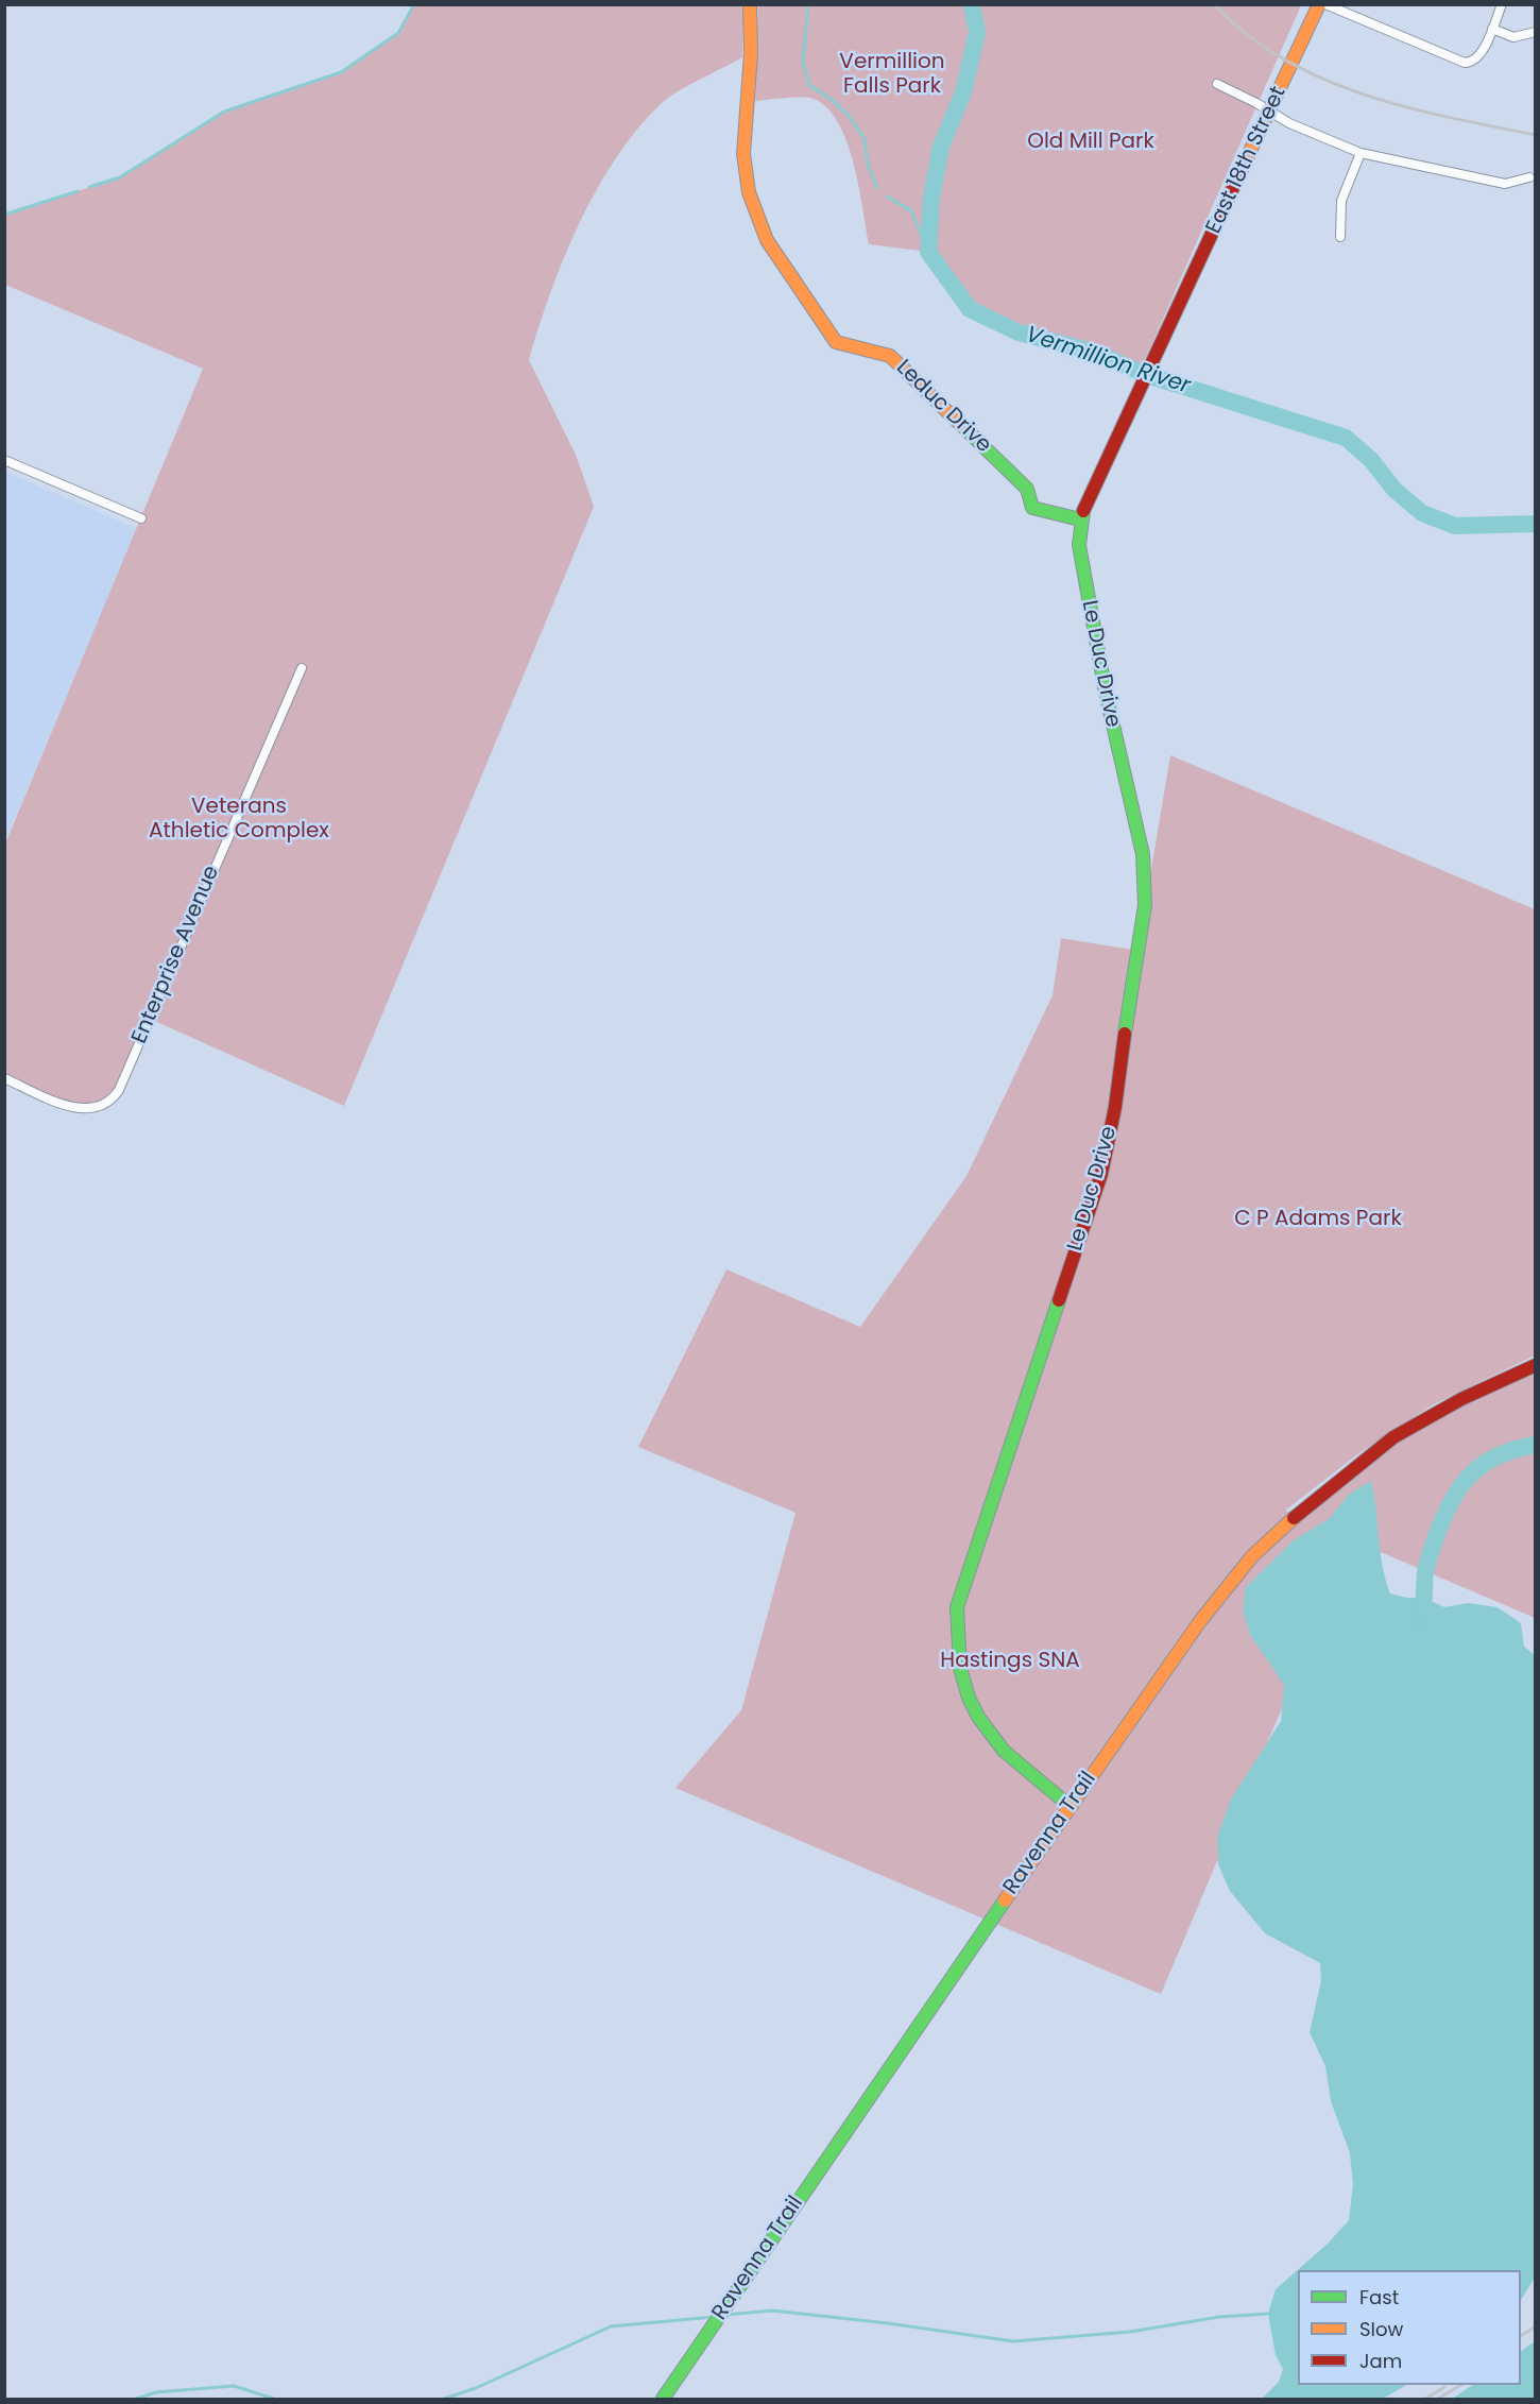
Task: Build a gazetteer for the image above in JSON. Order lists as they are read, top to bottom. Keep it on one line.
{"streets":{"street":["East 18th Street","Leduc Drive","Le Duc Drive","Enterprise Avenue","Ravenna Trail"]},"crossings":[["East 18th Street","Le Duc Drive"],["Leduc Drive","Le Duc Drive"],["Le Duc Drive","Ravenna Trail"]],"water":["Vermillion River"],"parks":["Vermillion Falls Park","Old Mill Park","Veterans Athletic Complex","C P Adams Park","Hastings SNA"],"legend":["Fast","Slow","Jam"]}
